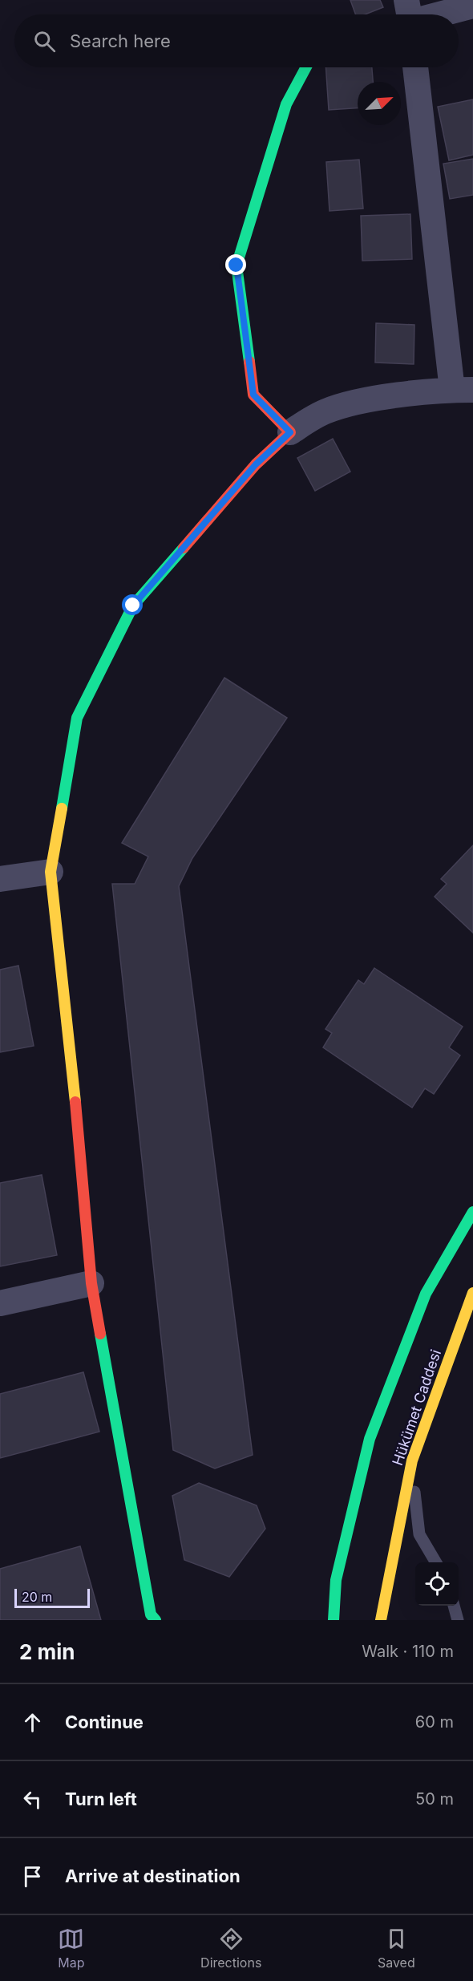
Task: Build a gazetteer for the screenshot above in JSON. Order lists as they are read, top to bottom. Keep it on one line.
{"streets":{"street":["Hükümet Caddesi"]},"scale_bar":"20 m","north":"top right","page":{"search":"Search here","scale":"20 m","heading":["2 min","Walk · 110 m"],"list":[["Continue","60 m"],["Turn left","50 m"],"Arrive at destination"],"nav":["Map","Directions","Saved"]}}
